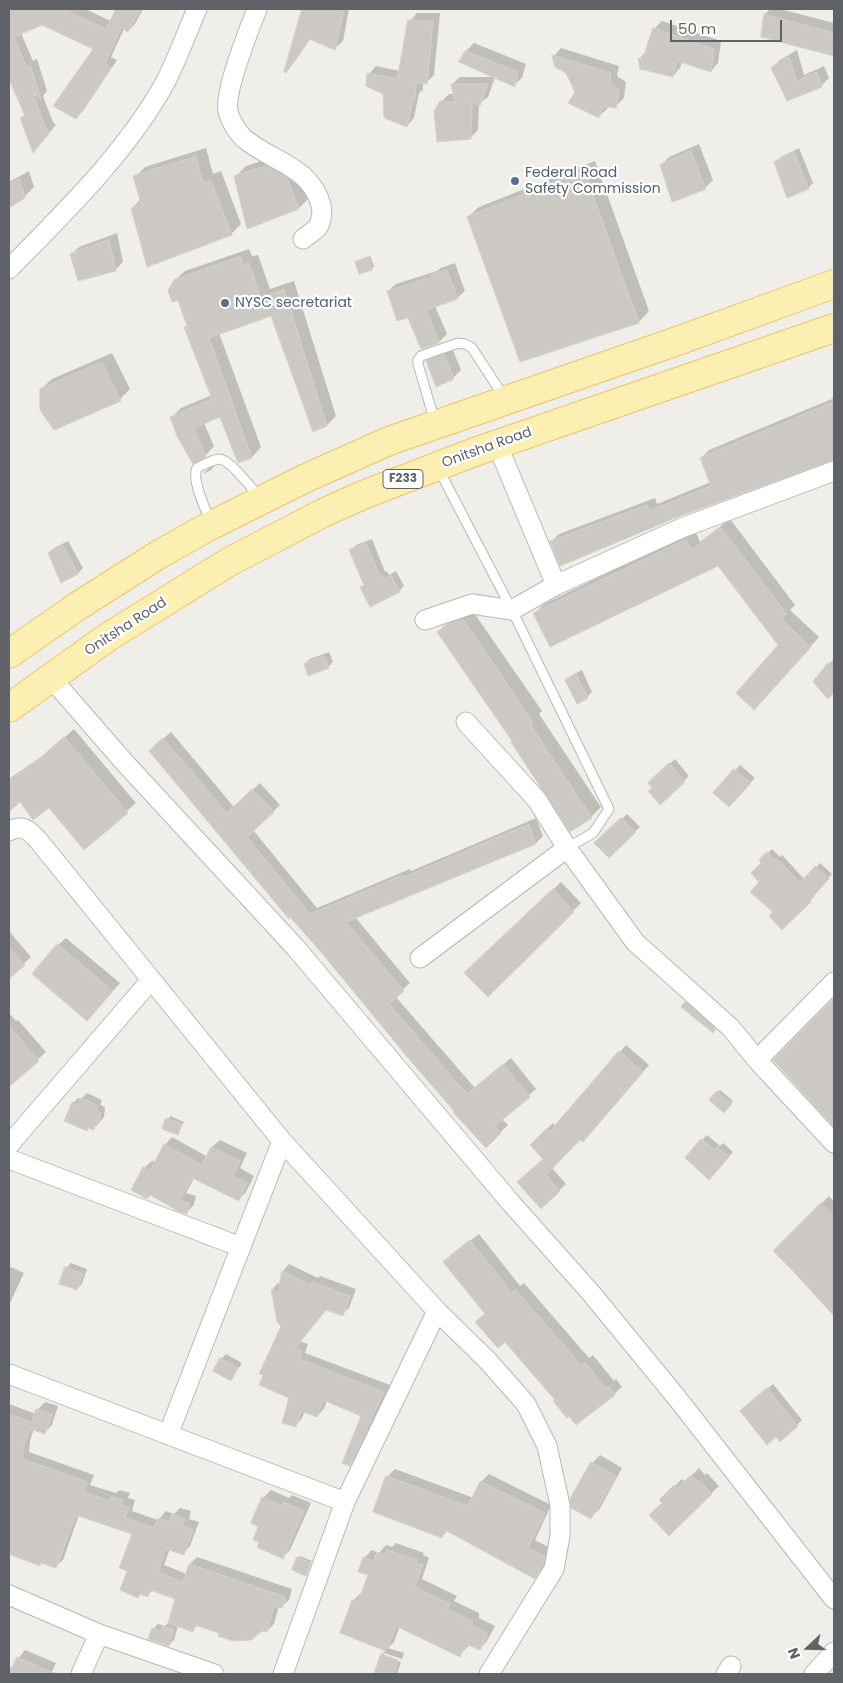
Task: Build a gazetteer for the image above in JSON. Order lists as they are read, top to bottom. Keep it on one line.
{"streets":{"main road":["Onitsha Road","F233"]},"places":["Federal Road Safety Commission","NYSC secretariat"],"scale_bar":"50 m","north":"left"}
